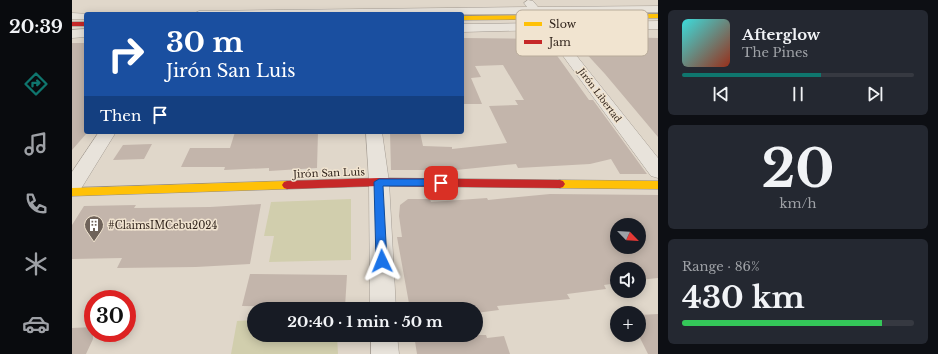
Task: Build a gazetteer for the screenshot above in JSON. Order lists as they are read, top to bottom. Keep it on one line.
{"streets":{"main road":["Jirón San Luis"],"street":["Jirón Libertad"]},"places":{"building":["#ClaimsIMCebu2024"]},"legend":["Slow","Jam"],"north":"bottom right","page":{"tabs":"20:39","turn":["30 m","Jirón San Luis"],"song":["Afterglow","The Pines"],"then":"Then","tile":[["20","km/h"],["Range · 86%","430 km"]],"map_buttons":"+","limit":"30","trip":"20:40 · 1 min · 50 m"}}
